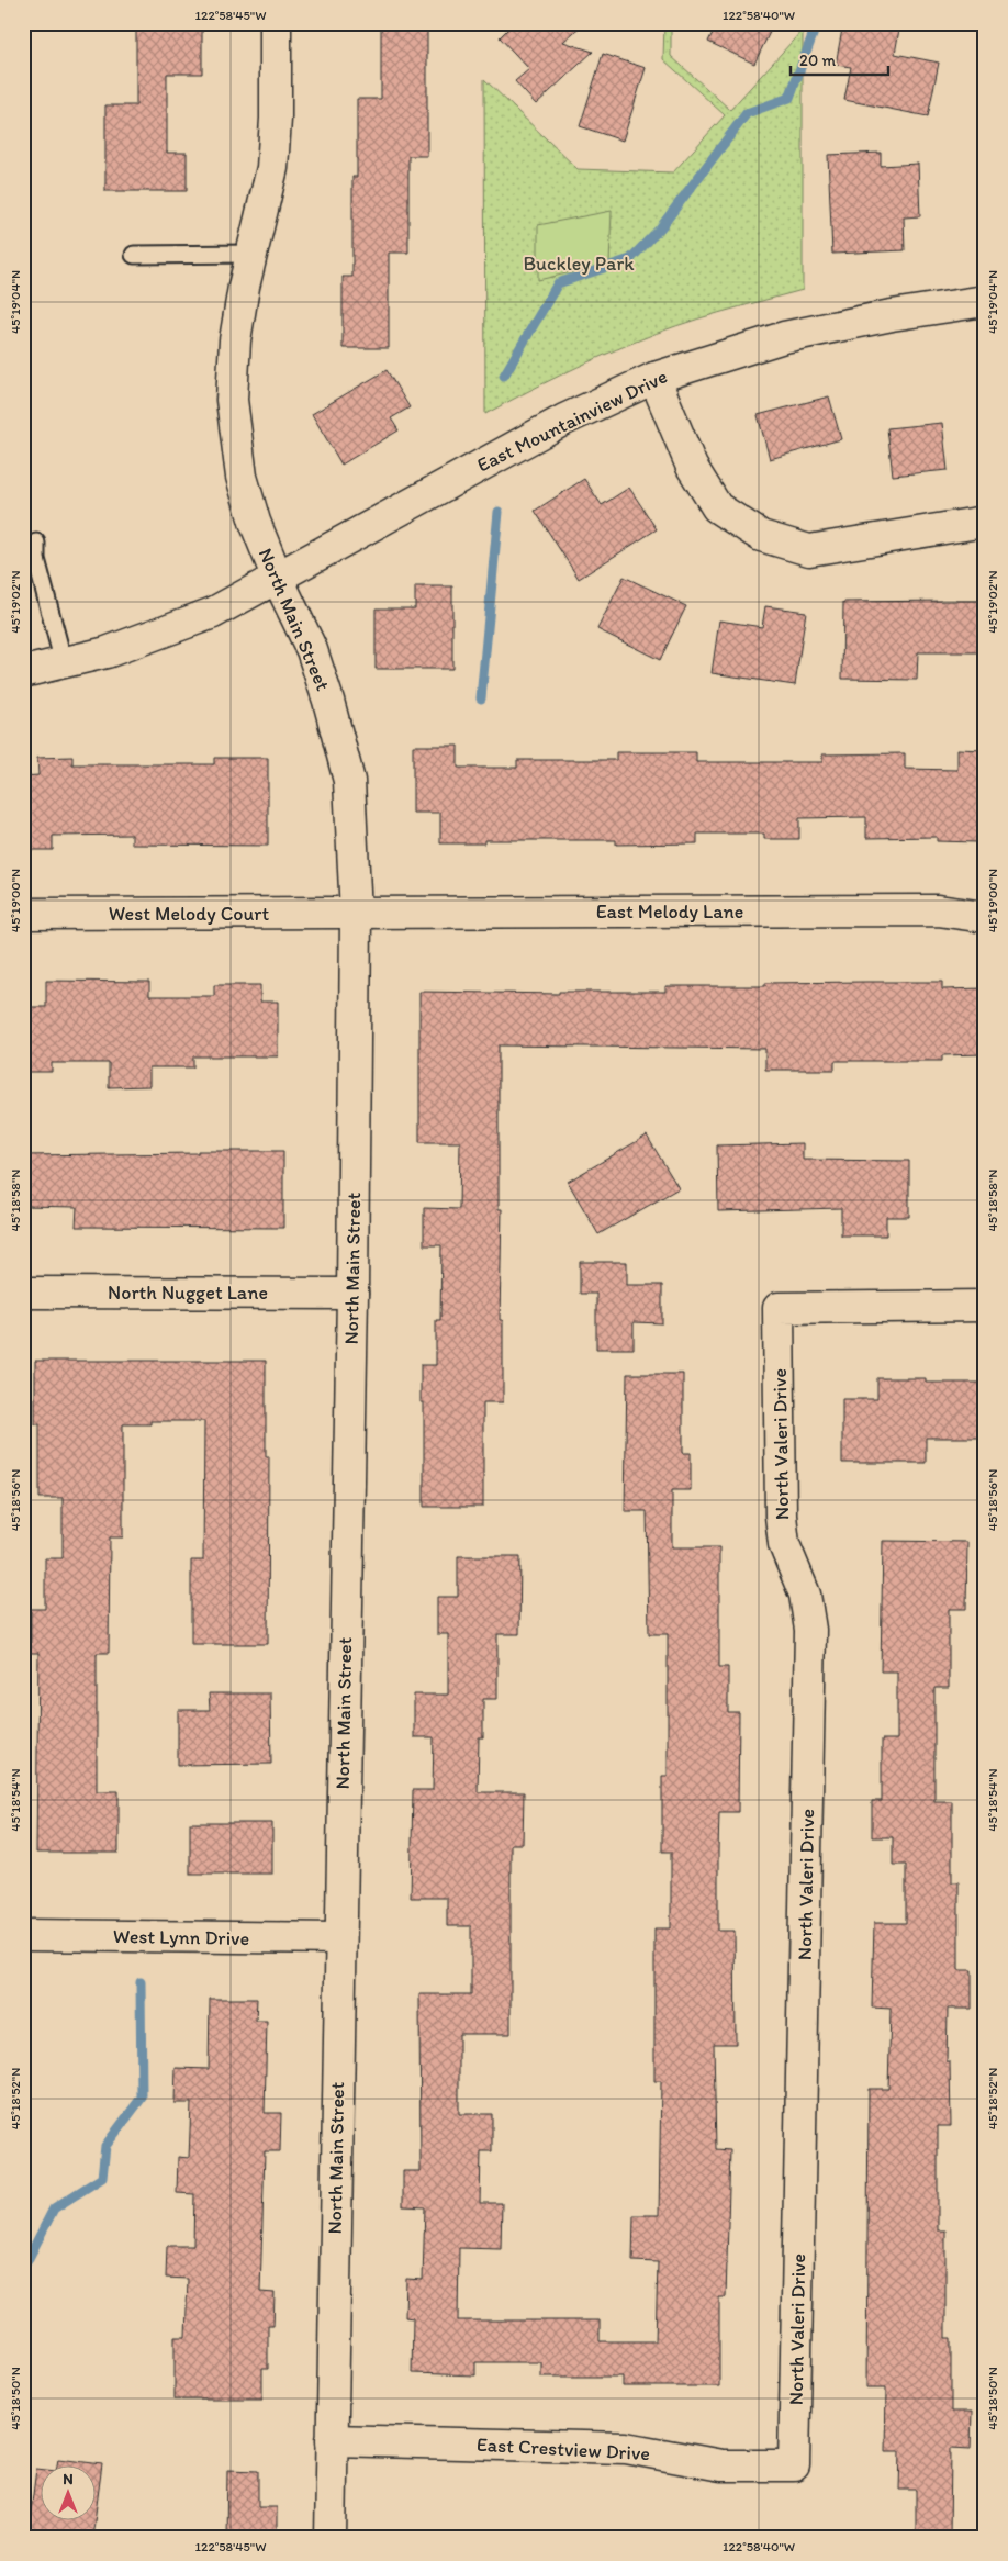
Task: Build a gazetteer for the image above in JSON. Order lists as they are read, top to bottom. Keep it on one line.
{"streets":{"street":["East Mountainview Drive","North Main Street","East Melody Lane","West Melody Court","North Nugget Lane","North Valeri Drive","West Lynn Drive","East Crestview Drive"]},"crossings":[["East Mountainview Drive","North Main Street"],["North Main Street","East Melody Lane"],["North Main Street","West Melody Court"],["North Main Street","North Nugget Lane"],["North Main Street","West Lynn Drive"],["North Main Street","East Crestview Drive"],["East Melody Lane","West Melody Court"],["North Valeri Drive","East Crestview Drive"]],"parks":["Buckley Park"],"scale_bar":"20 m","north":"top","coordinates":["122°58'45\"W","122°58'40\"W","45°19'04\"N","45°19'02\"N","45°19'00\"N","45°18'58\"N","45°18'56\"N","45°18'54\"N","45°18'52\"N","45°18'50\"N"]}
